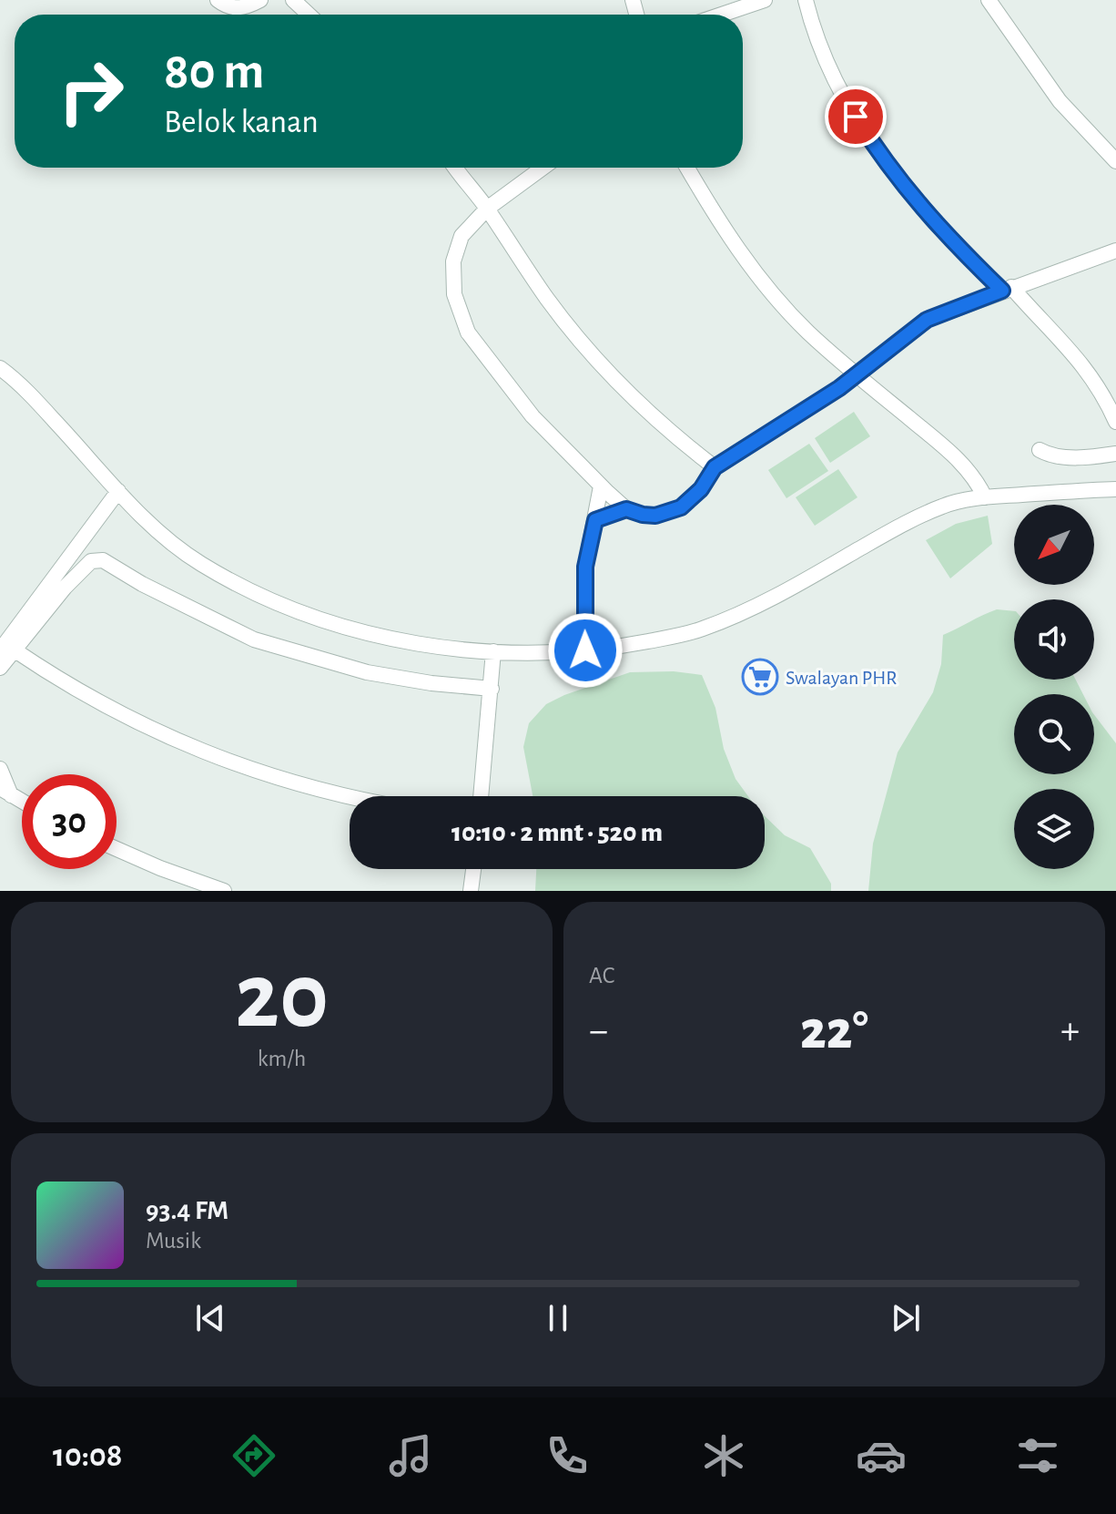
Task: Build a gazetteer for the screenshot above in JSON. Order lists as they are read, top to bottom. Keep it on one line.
{"places":{"supermarket":["Swalayan PHR"]},"north":"bottom left","page":{"turn":["80 m","Belok kanan"],"limit":"30","trip":"10:10 · 2 mnt · 520 m","tile":[["20","km/h"],"AC"],"heat":["−","22°","+"],"song":["93.4 FM","Musik"],"tabs":"10:08"}}
